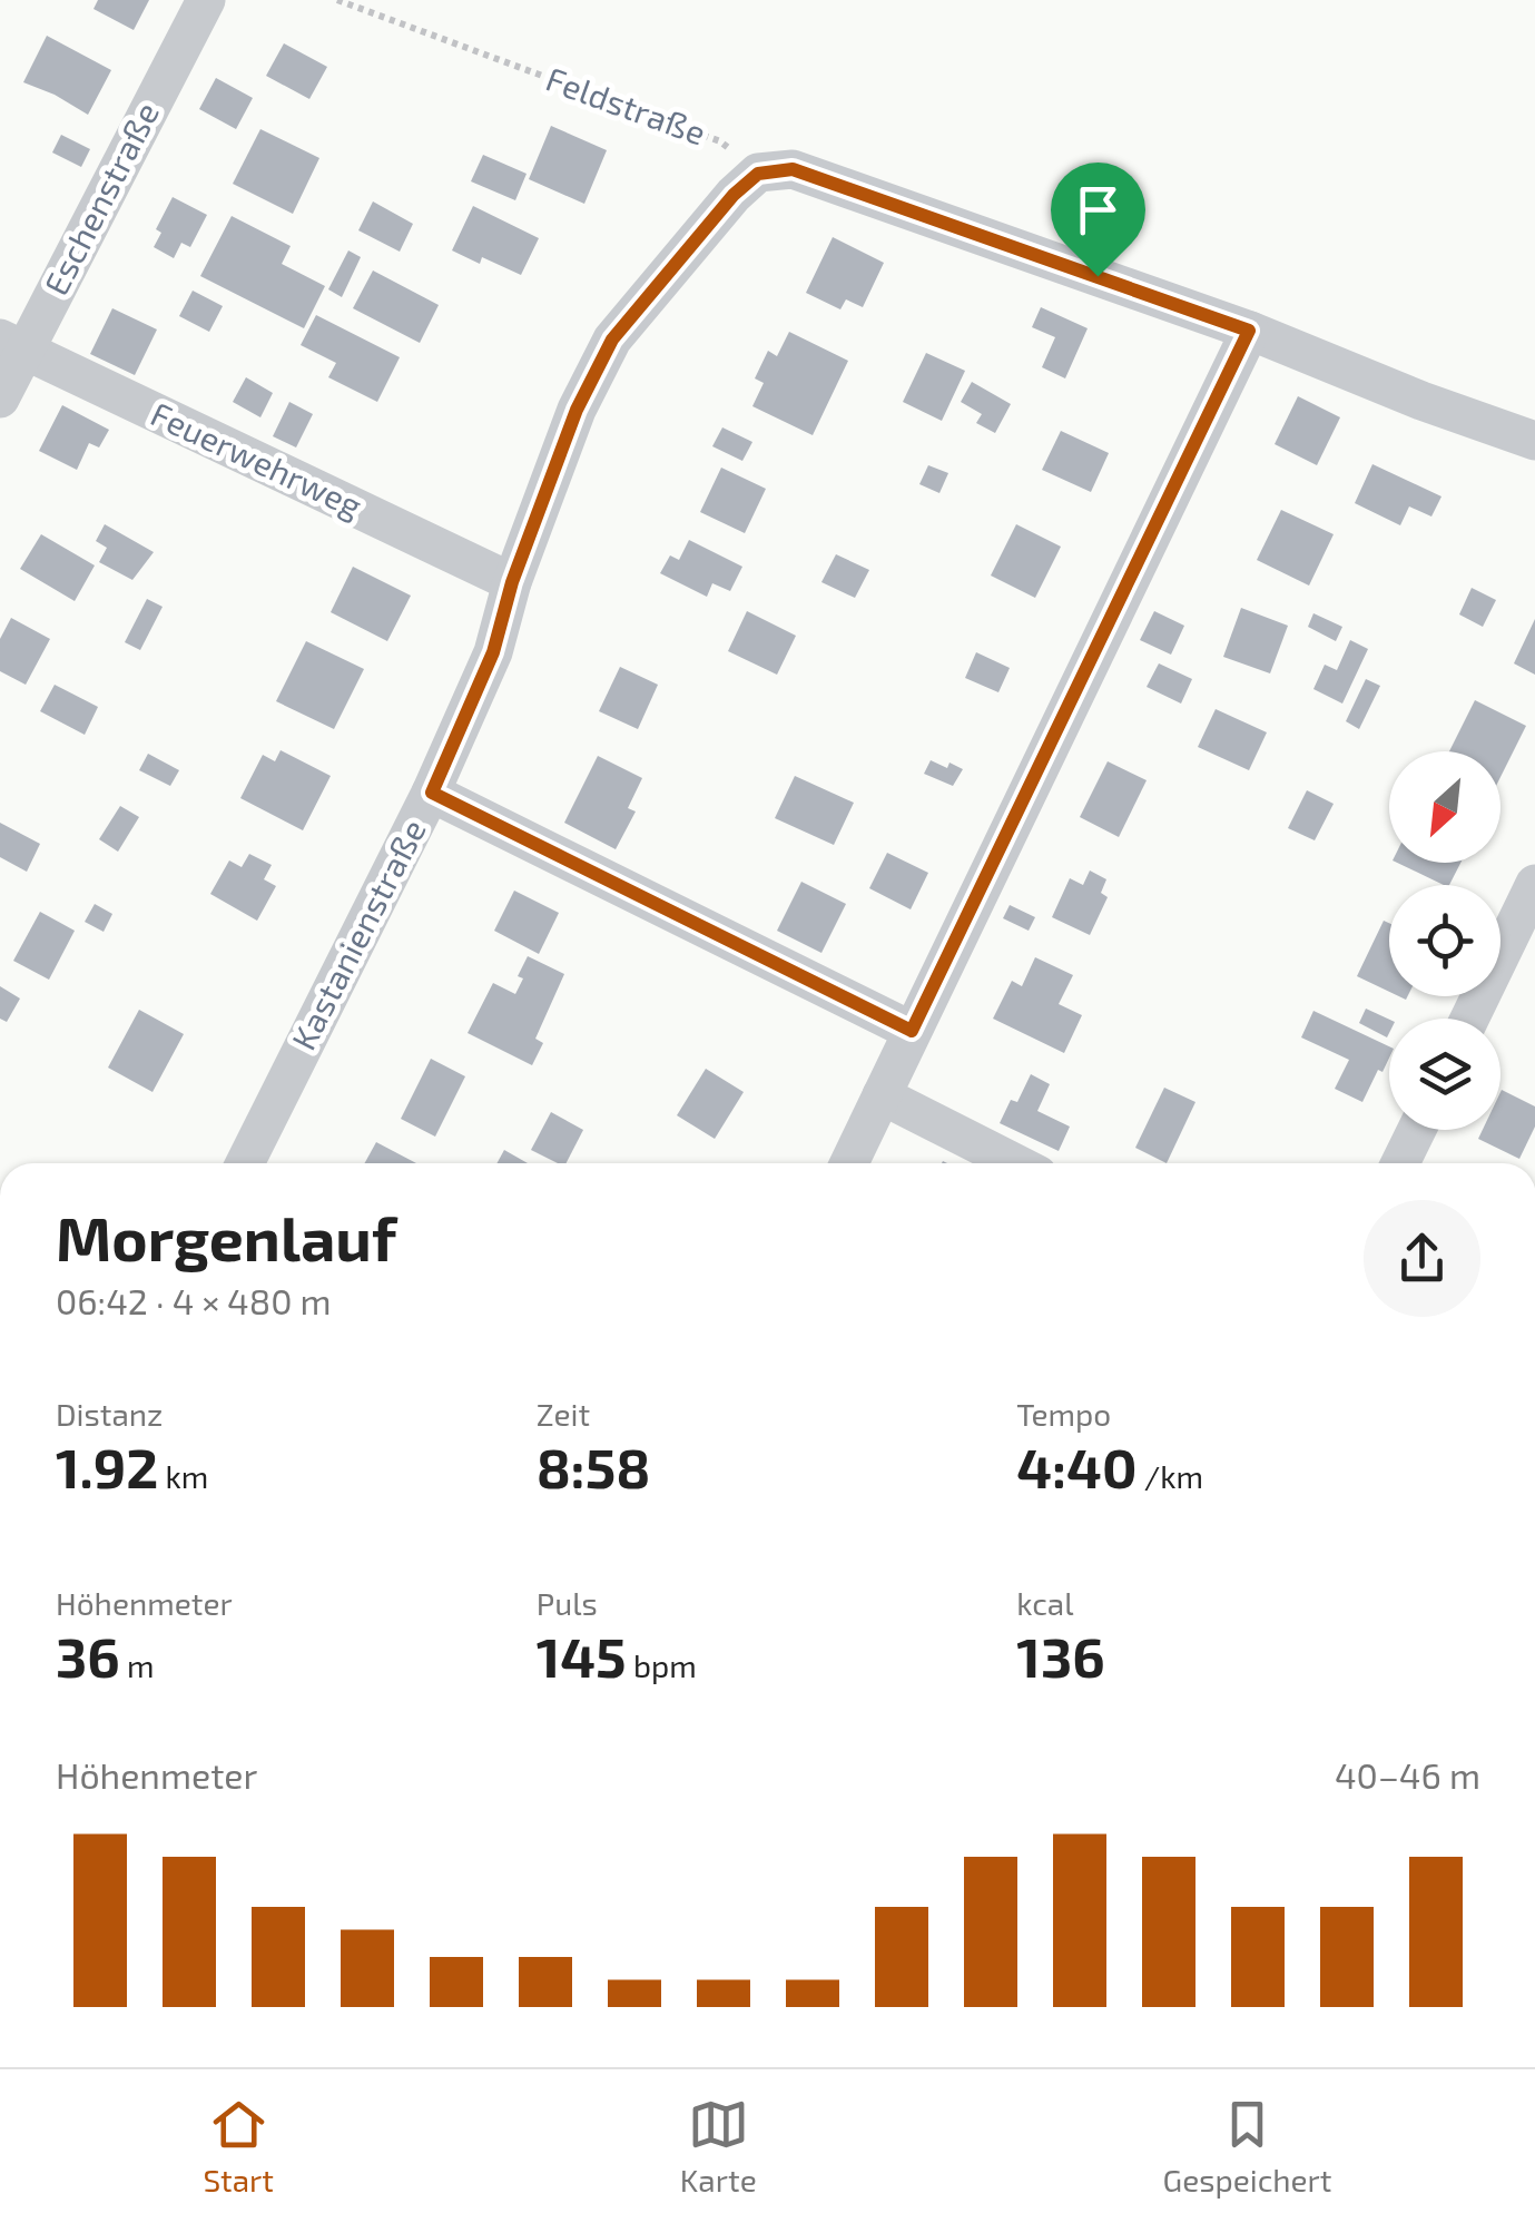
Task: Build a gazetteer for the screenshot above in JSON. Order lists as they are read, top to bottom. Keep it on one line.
{"streets":{"street":["Eschenstraße","Feuerwehrweg","Kastanienstraße"],"path":["Feldstraße"]},"crossings":[["Feldstraße","Kastanienstraße"],["Eschenstraße","Feuerwehrweg"],["Feuerwehrweg","Kastanienstraße"]],"north":"bottom left","page":{"heading":["Morgenlauf","06:42 · 4 × 480 m"],"stats":[["Distanz","1.92 km"],["Zeit","8:58"],["Tempo","4:40 /km"],["Höhenmeter","36 m"],["Puls","145 bpm"],["kcal","136"]],"chart":["Höhenmeter","40–46 m"],"tabs":["Start","Karte","Gespeichert"]}}
